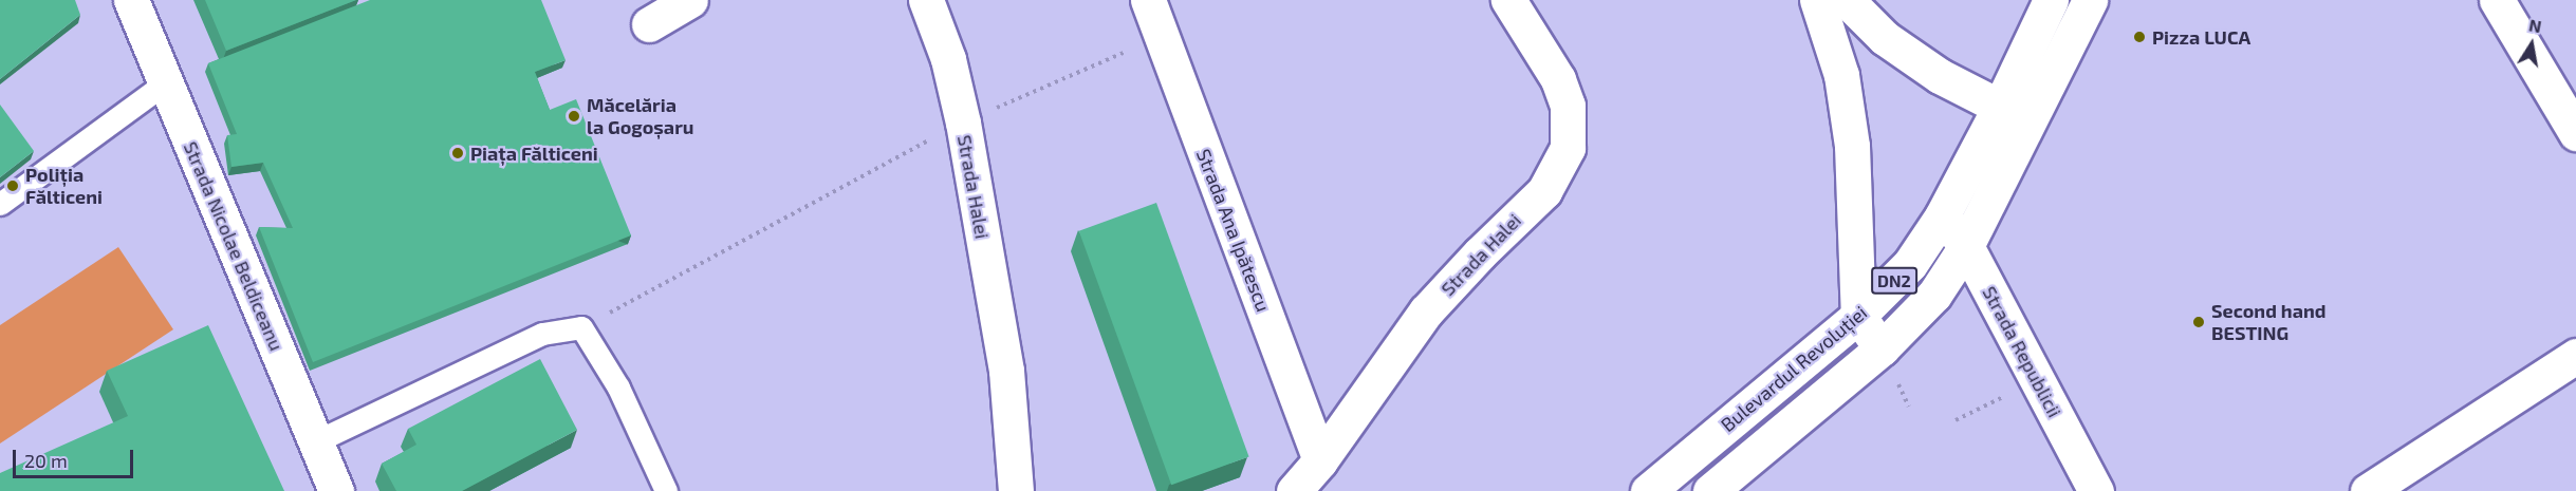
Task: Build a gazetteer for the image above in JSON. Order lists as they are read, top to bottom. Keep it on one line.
{"streets":{"street":["Strada Halei","Strada Ana Ipătescu","Strada Nicolae Beldiceanu","DN2","Strada Republicii","Bulevardul Revoluției"]},"crossings":[["Strada Halei","Strada Ana Ipătescu"],["Strada Republicii","Bulevardul Revoluției"]],"places":["Pizza LUCA","Măcelăria la Gogoșaru","Piața Fălticeni","Poliția Fălticeni","Second hand BESTING"],"scale_bar":"20 m","north":"top"}
